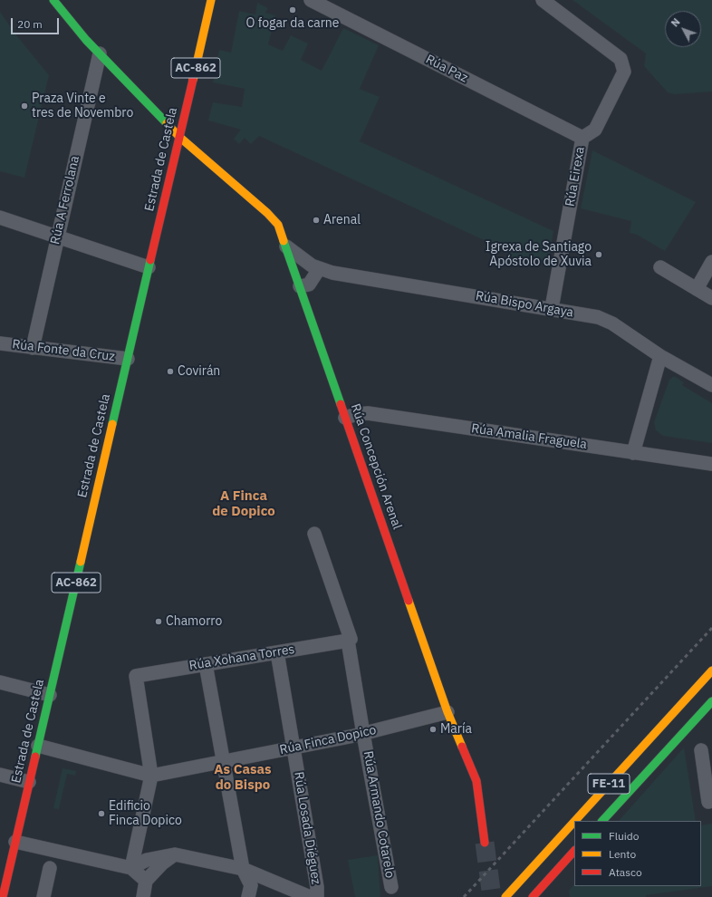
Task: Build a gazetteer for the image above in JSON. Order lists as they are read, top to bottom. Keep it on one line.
{"streets":{"main road":["AC-862","Estrada de Castela","Rúa Concepción Arenal","FE-11"],"street":["Rúa Paz","Rúa Eirexa","Rúa A Ferrolana","Rúa Bispo Argaya","Rúa Fonte da Cruz","Rúa Amalia Fraguela","Rúa Xohana Torres","Rúa Finca Dopico","Rúa Armando Cotarelo","Rúa Losada Diéguez"]},"crossings":[["Rúa Paz","Rúa Eirexa"],["Estrada de Castela","Rúa Fonte da Cruz"],["Estrada de Castela","Rúa Concepción Arenal"],["Estrada de Castela","Rúa Finca Dopico"],["Rúa Eirexa","Rúa Bispo Argaya"],["Rúa A Ferrolana","Rúa Fonte da Cruz"],["Rúa A Ferrolana","Rúa Concepción Arenal"],["Rúa Bispo Argaya","Rúa Concepción Arenal"],["Rúa Amalia Fraguela","Rúa Concepción Arenal"],["Rúa Concepción Arenal","Rúa Finca Dopico"],["Rúa Xohana Torres","Rúa Finca Dopico"],["Rúa Xohana Torres","Rúa Armando Cotarelo"],["Rúa Xohana Torres","Rúa Losada Diéguez"],["Rúa Finca Dopico","Rúa Armando Cotarelo"],["Rúa Finca Dopico","Rúa Losada Diéguez"]],"districts":["A Finca de Dopico","As Casas do Bispo"],"places":["O fogar da carne","Praza Vinte e tres de Novembro","Arenal","Igrexa de Santiago Apóstolo de Xuvia","Covirán","Chamorro","María","Edificio Finca Dopico"],"legend":["Fluido","Lento","Atasco"],"scale_bar":"20 m","north":"top left"}
